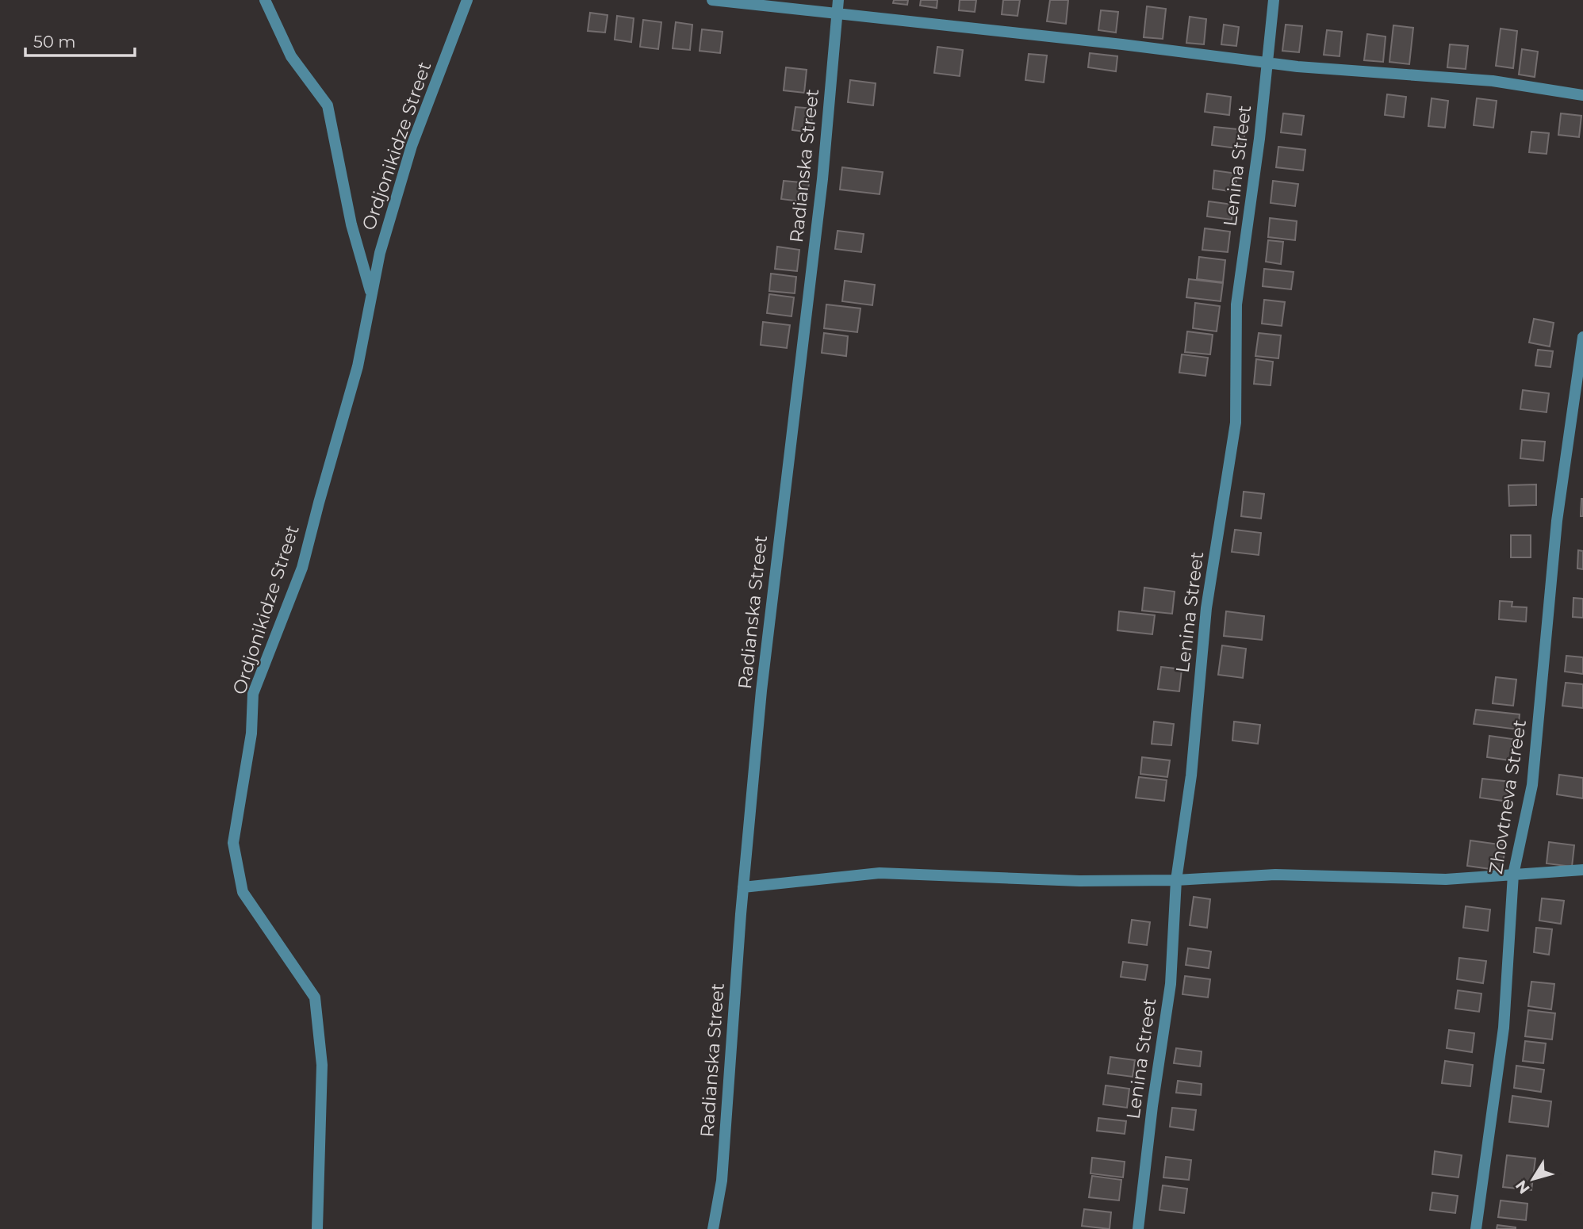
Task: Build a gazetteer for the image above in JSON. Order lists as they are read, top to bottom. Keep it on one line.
{"streets":{"street":["Ordjonikidze Street","Radianska Street","Lenina Street","Zhovtneva Street"]},"scale_bar":"50 m","north":"bottom left"}
